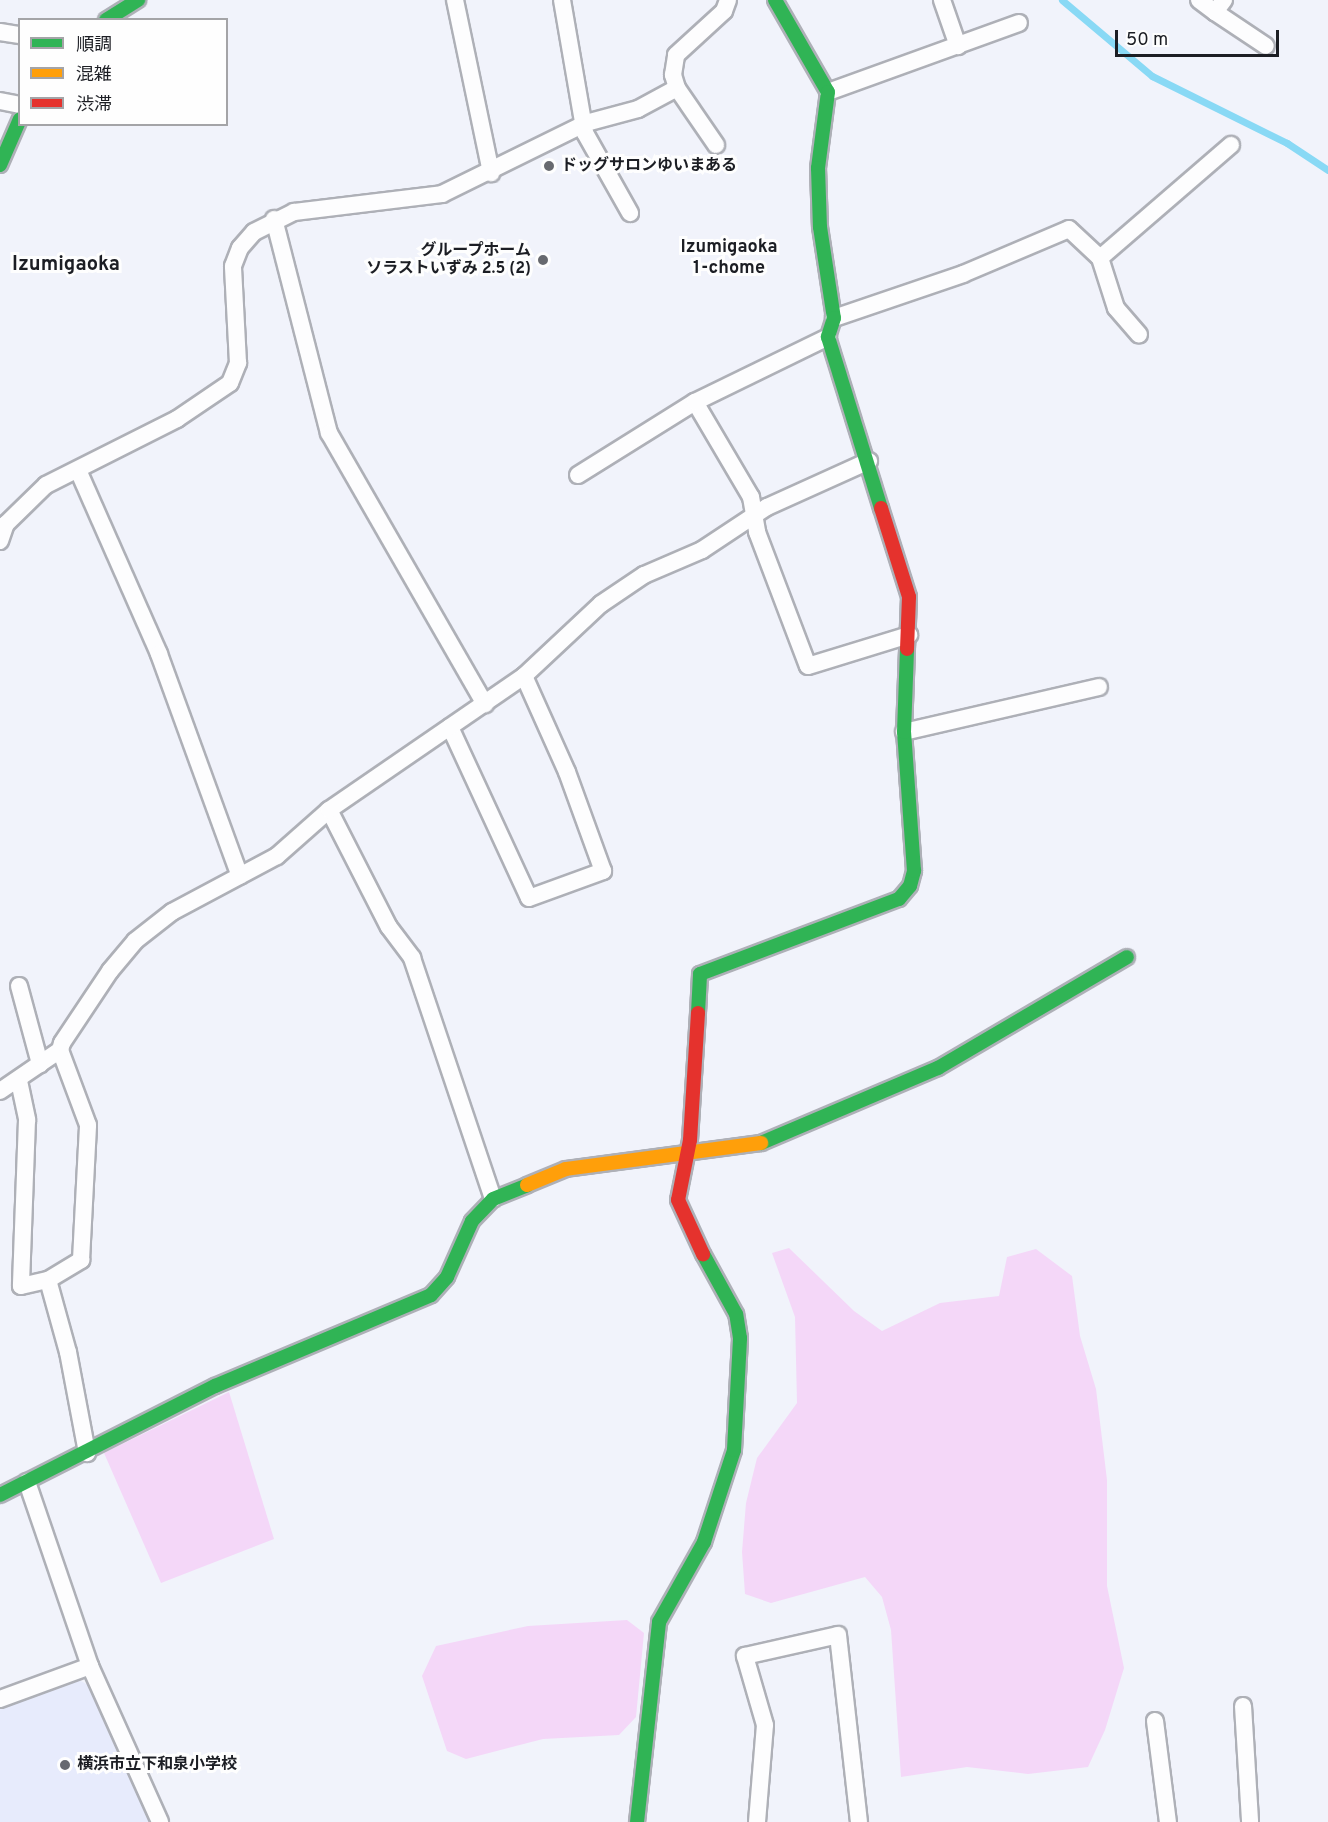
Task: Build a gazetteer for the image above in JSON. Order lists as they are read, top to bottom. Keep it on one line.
{"districts":["Izumigaoka 1-chome","Izumigaoka"],"places":["ドッグサロンゆいまある","グループホーム ソラストいずみ 2.5 (2)","横浜市立下和泉小学校"],"legend":["順調","混雑","渋滞"],"scale_bar":"50 m"}
